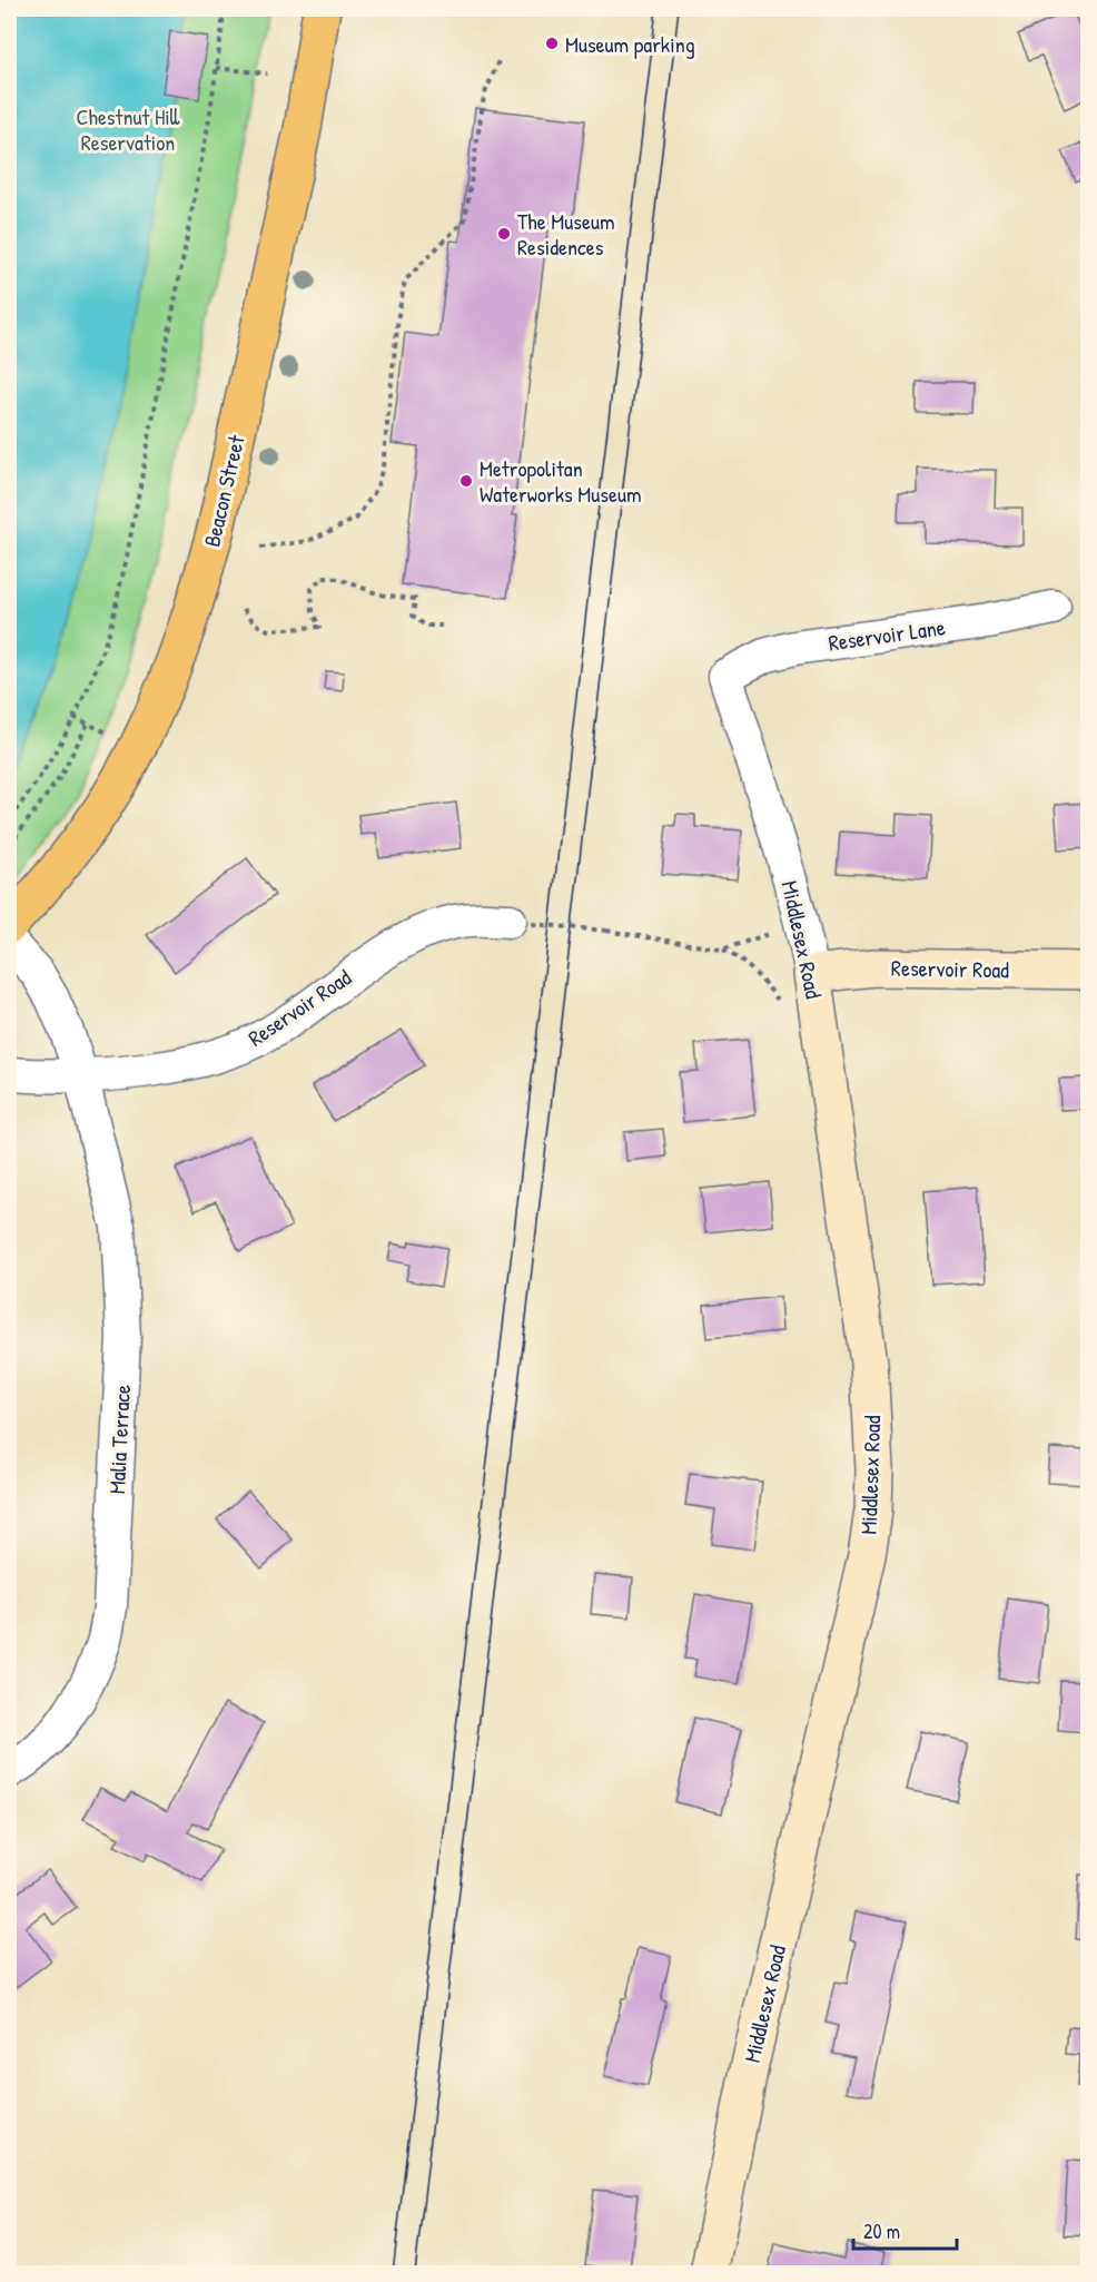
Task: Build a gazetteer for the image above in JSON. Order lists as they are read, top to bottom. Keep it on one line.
{"streets":{"main road":["Beacon Street"],"street":["Reservoir Lane","Middlesex Road","Reservoir Road","Malia Terrace"]},"crossings":[["Reservoir Lane","Middlesex Road"],["Middlesex Road","Reservoir Road"],["Reservoir Road","Malia Terrace"]],"parks":["Chestnut Hill Reservation"],"places":["Museum parking","The Museum Residences","Metropolitan Waterworks Museum"],"scale_bar":"20 m"}
